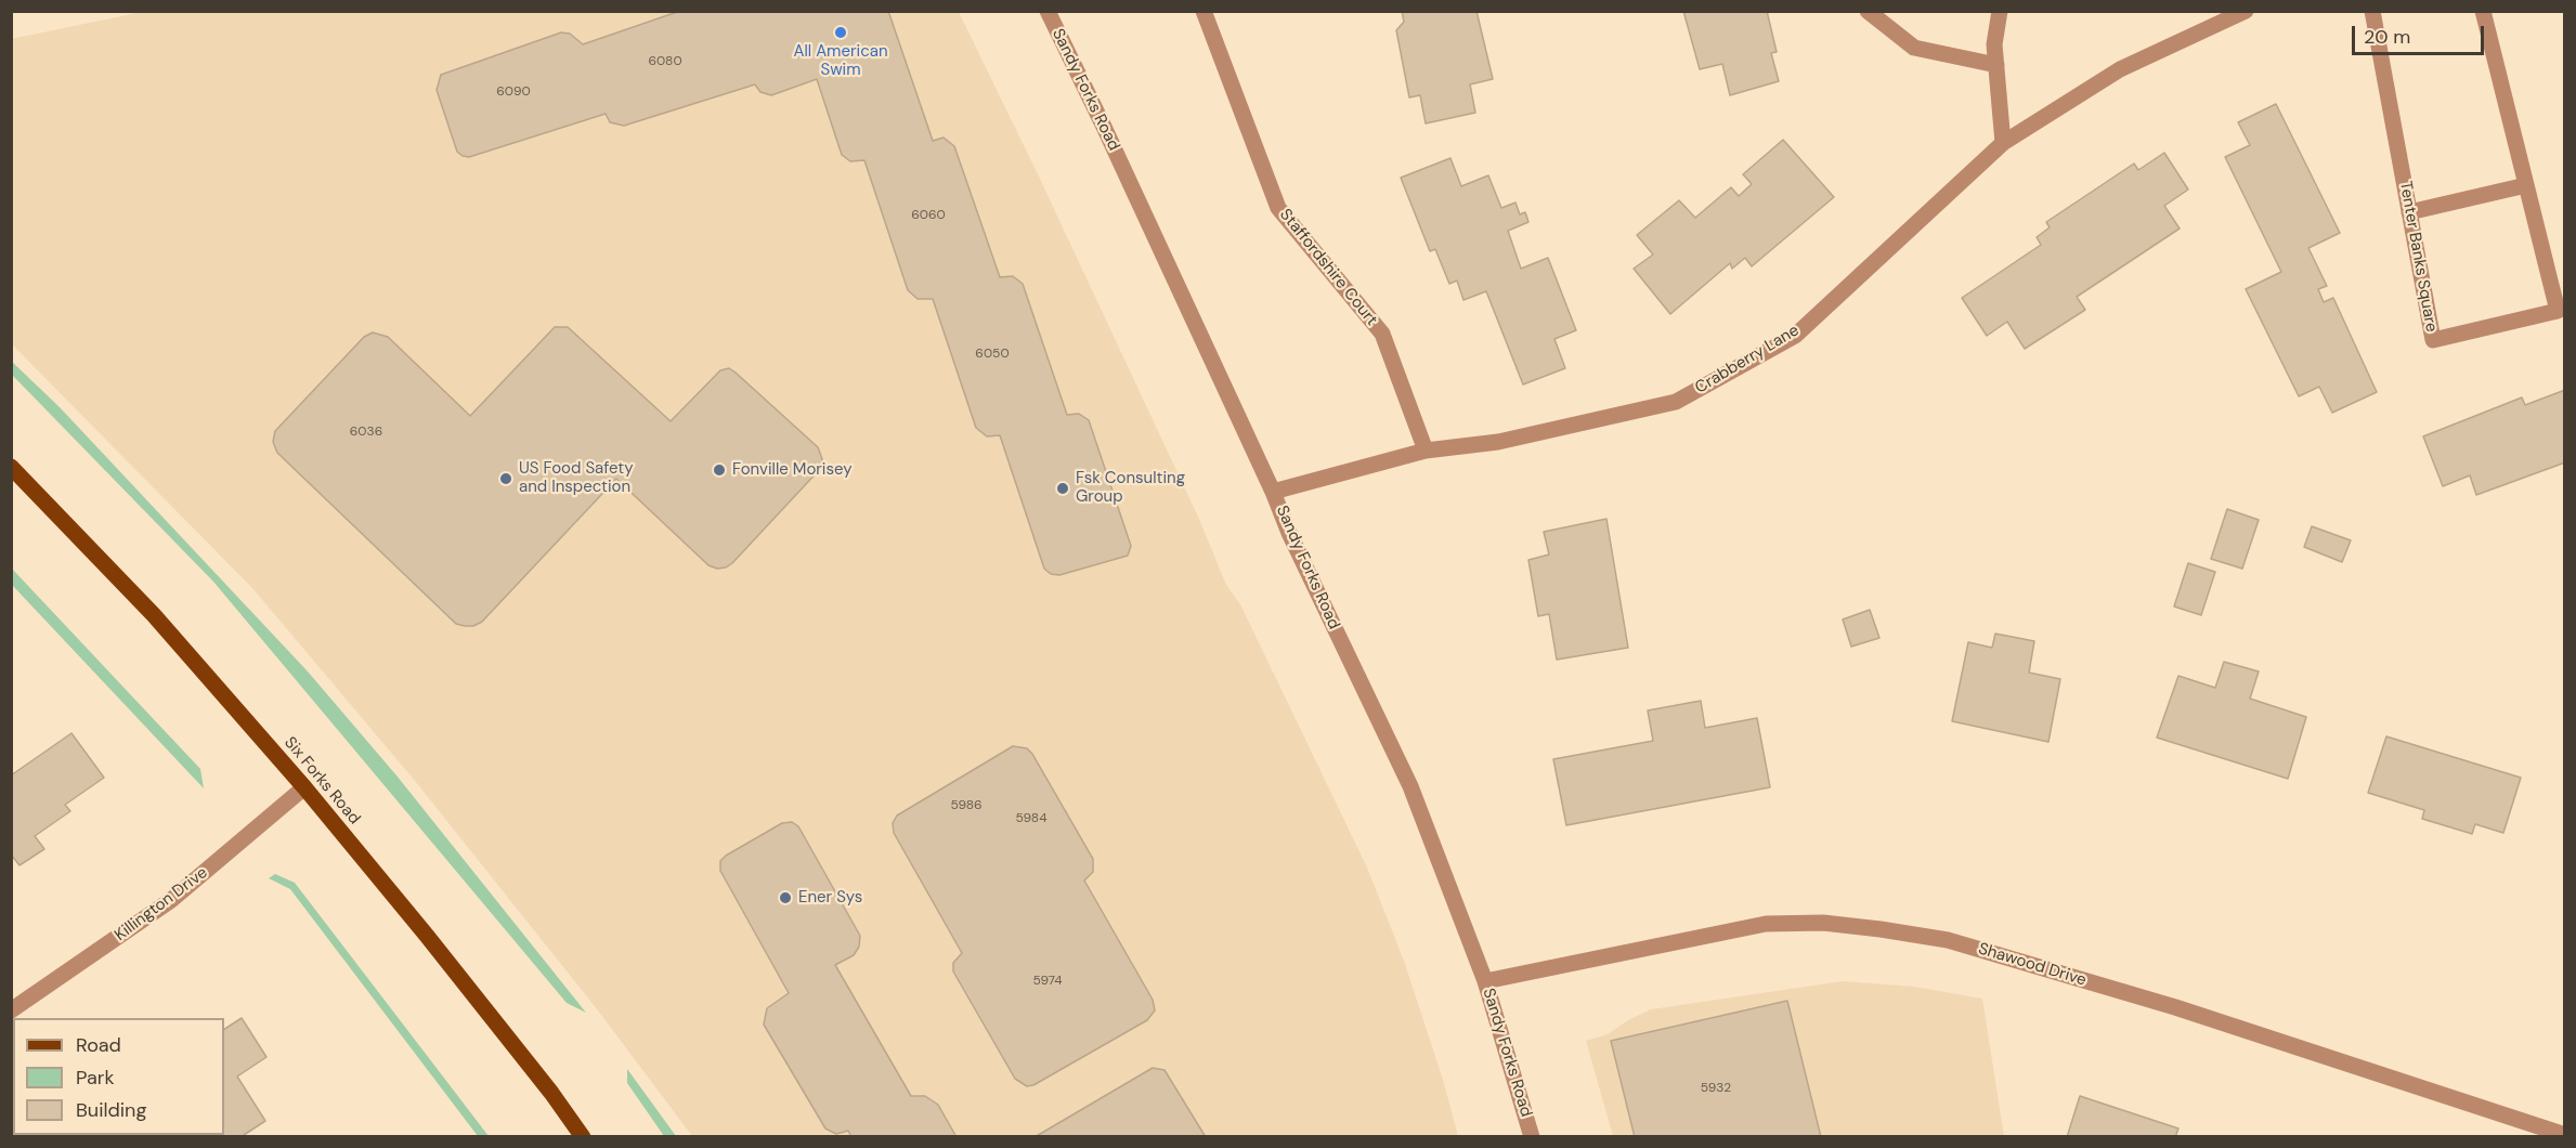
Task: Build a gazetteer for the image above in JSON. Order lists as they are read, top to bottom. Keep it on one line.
{"streets":{"main road":["Six Forks Road"],"street":["Sandy Forks Road","Tenter Banks Square","Staffordshire Court","Crabberry Lane","Killington Drive","Shawood Drive"]},"crossings":[["Sandy Forks Road","Crabberry Lane"],["Sandy Forks Road","Shawood Drive"],["Staffordshire Court","Crabberry Lane"],["Six Forks Road","Killington Drive"]],"places":["All American Swim","Fonville Morisey","US Food Safety and Inspection","Fsk Consulting Group","Ener Sys"],"house_numbers":["6080","6090","6060","6050","6036","5986","5984","5974","5932"],"legend":["Road","Park","Building"],"scale_bar":"20 m"}
